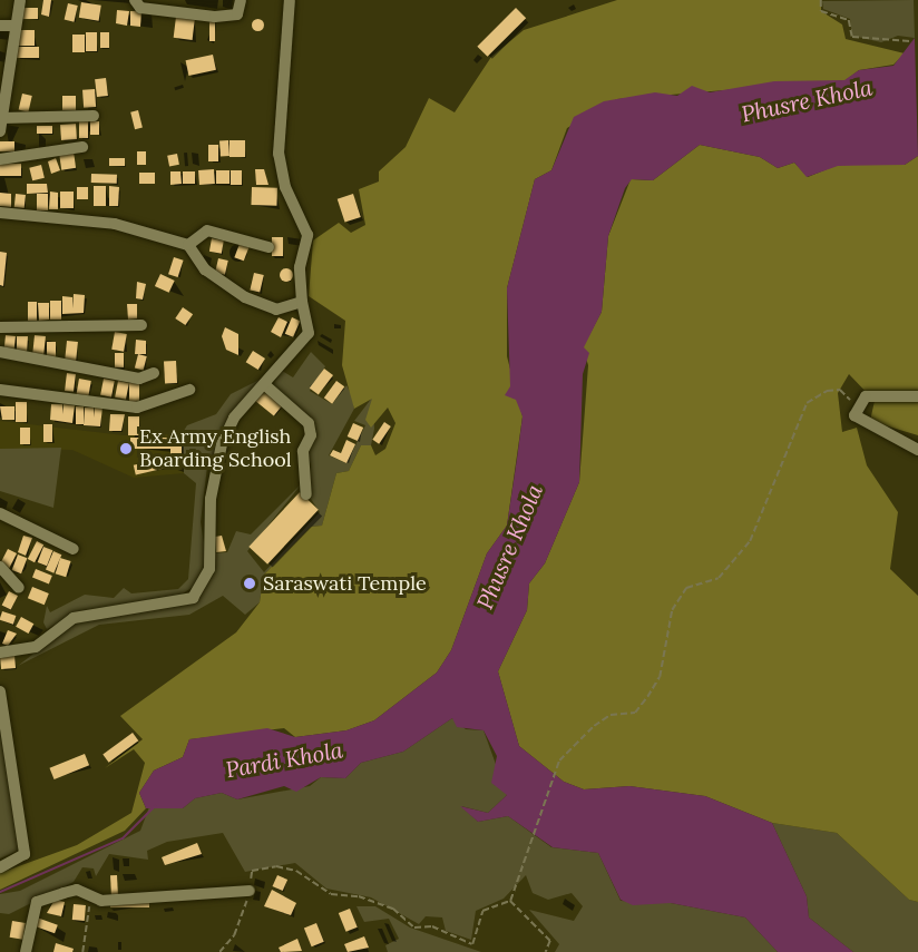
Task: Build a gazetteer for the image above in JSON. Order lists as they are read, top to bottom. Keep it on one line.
{"water":["Phusre Khola","Pardi Khola"],"places":["Ex Army English Boarding School","Saraswati Temple"]}
